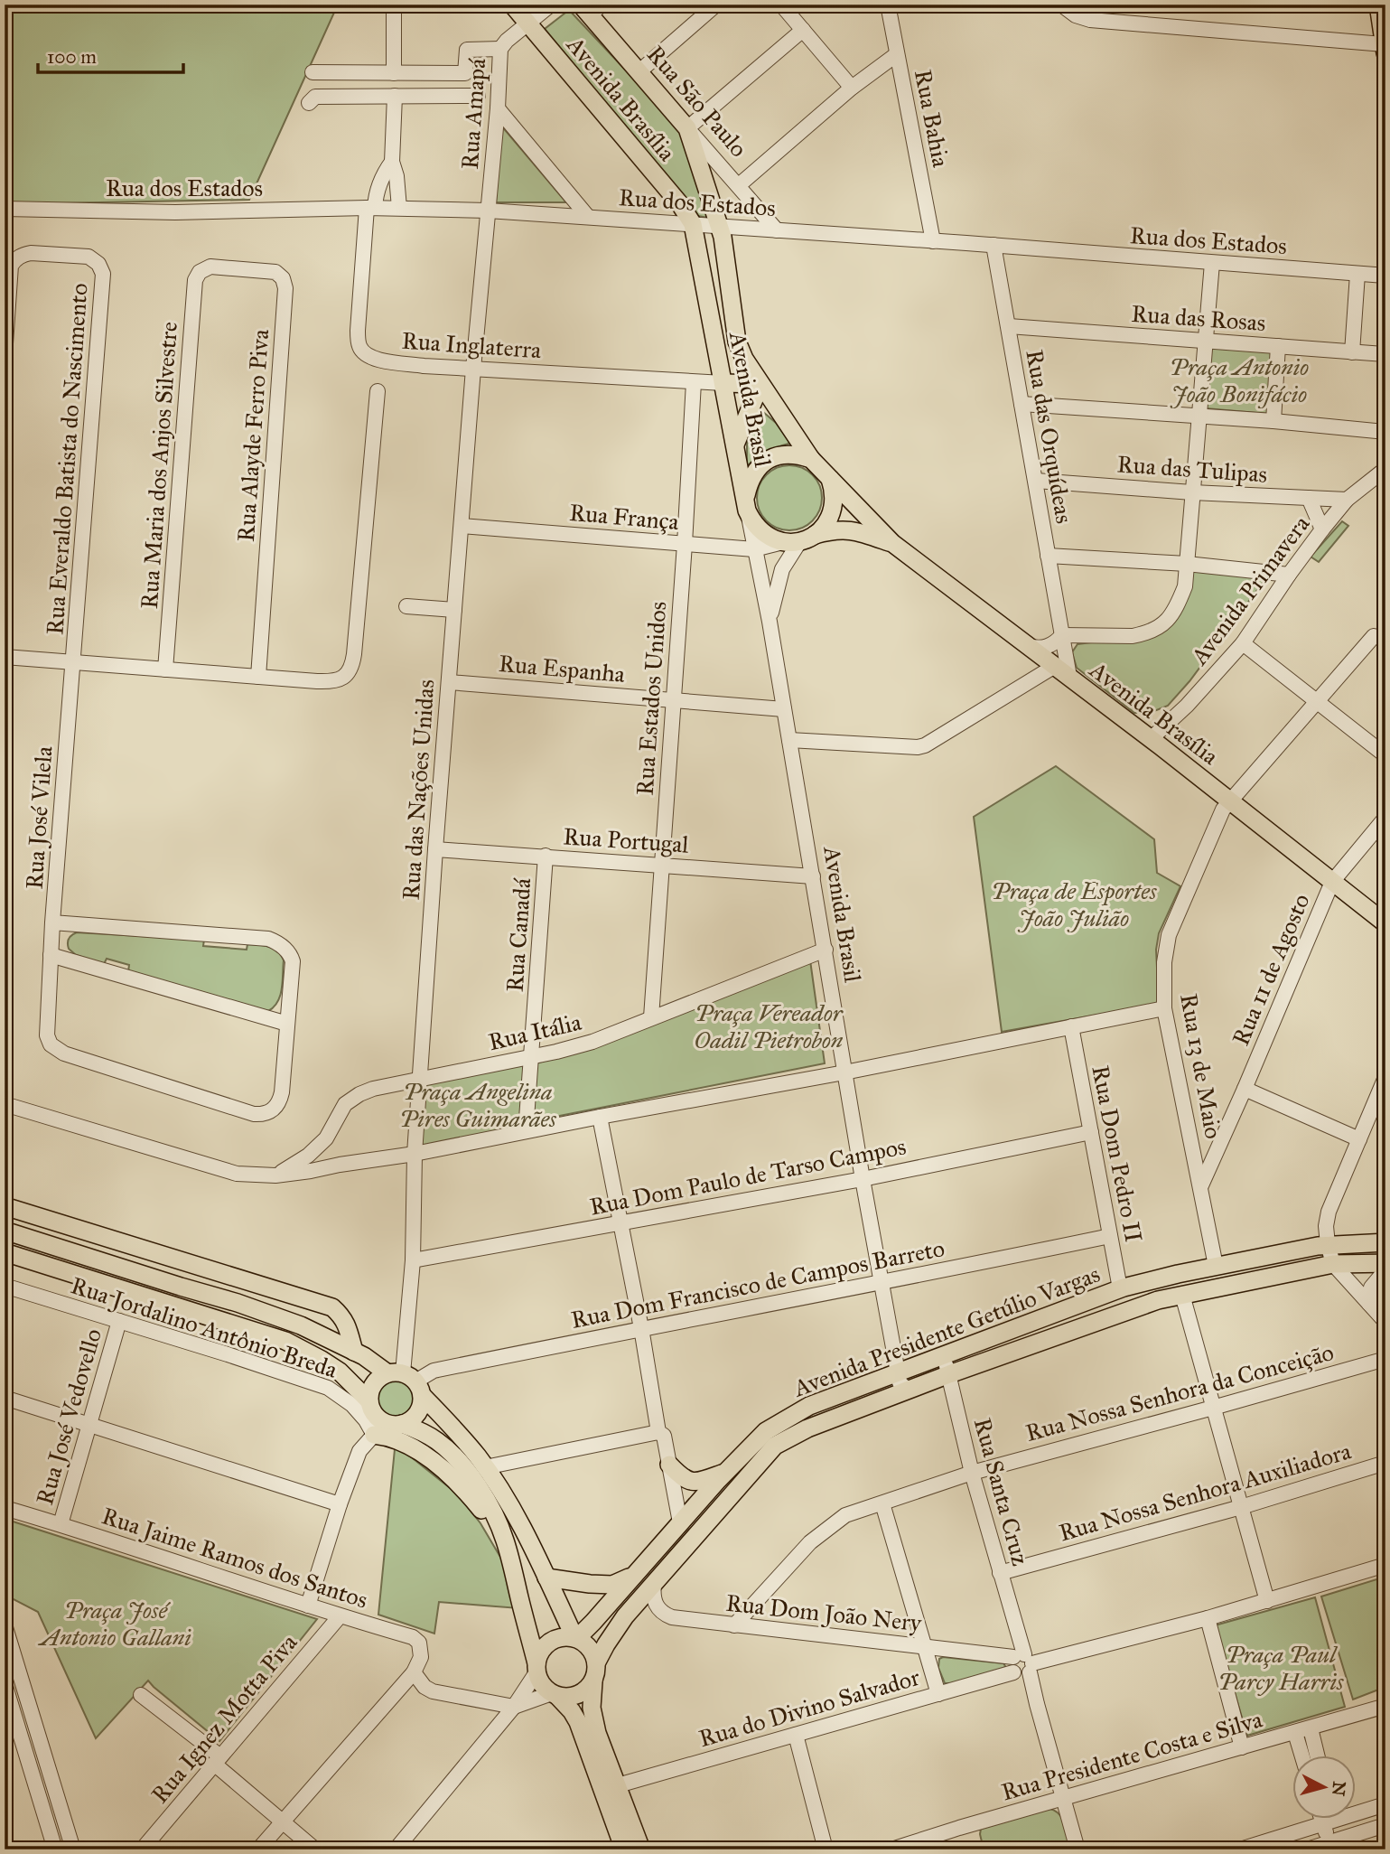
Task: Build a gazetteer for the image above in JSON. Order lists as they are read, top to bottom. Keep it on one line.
{"streets":{"main road":["Avenida Brasília","Rua São Paulo","Avenida Brasil","Avenida Presidente Getúlio Vargas"],"street":["Rua Amapá","Rua Bahia","Rua dos Estados","Rua das Rosas","Rua Inglaterra","Rua Alayde Ferro Piva","Rua das Orquídeas","Rua Everaldo Batista do Nascimento","Rua Maria dos Anjos Silvestre","Rua das Tulipas","Rua França","Avenida Primavera","Rua Espanha","Rua Estados Unidos","Rua das Nações Unidas","Rua José Vilela","Rua Portugal","Rua Canadá","Rua 11 de Agosto","Rua Itália","Rua 13 de Maio","Rua Dom Pedro II","Rua Dom Paulo de Tarso Campos","Rua Dom Francisco de Campos Barreto","Rua Jordalino Antônio Breda","Rua Nossa Senhora da Conceição","Rua José Vedovello","Rua Santa Cruz","Rua Nossa Senhora Auxiliadora","Rua Jaime Ramos dos Santos","Rua Dom João Nery","Rua do Divino Salvador","Rua Ignez Motta Piva","Rua Presidente Costa e Silva"]},"crossings":[["Avenida Brasília","Rua São Paulo"],["Avenida Brasília","Rua Amapá"],["Avenida Brasília","Rua dos Estados"],["Avenida Brasília","Avenida Brasil"],["Avenida Brasília","Rua das Orquídeas"],["Avenida Brasília","Rua França"],["Avenida Brasília","Avenida Primavera"],["Avenida Brasília","Rua 11 de Agosto"],["Avenida Brasília","Rua 13 de Maio"],["Rua São Paulo","Rua dos Estados"],["Rua Amapá","Rua dos Estados"],["Rua Amapá","Rua das Nações Unidas"],["Rua Bahia","Rua dos Estados"],["Rua dos Estados","Rua Inglaterra"],["Rua dos Estados","Avenida Brasil"],["Rua dos Estados","Rua das Orquídeas"],["Rua dos Estados","Rua das Nações Unidas"],["Rua das Rosas","Rua das Orquídeas"],["Rua Inglaterra","Avenida Brasil"],["Rua Inglaterra","Rua Estados Unidos"],["Rua Inglaterra","Rua das Nações Unidas"],["Avenida Brasil","Rua França"],["Avenida Brasil","Rua Espanha"],["Avenida Brasil","Rua Portugal"],["Avenida Brasil","Rua Itália"],["Avenida Brasil","Rua Dom Paulo de Tarso Campos"],["Avenida Brasil","Rua Dom Francisco de Campos Barreto"],["Avenida Brasil","Avenida Presidente Getúlio Vargas"],["Rua Alayde Ferro Piva","Rua Maria dos Anjos Silvestre"],["Rua das Orquídeas","Rua das Tulipas"],["Rua Everaldo Batista do Nascimento","Rua José Vilela"],["Rua das Tulipas","Avenida Primavera"],["Rua França","Rua Estados Unidos"],["Rua França","Rua das Nações Unidas"],["Rua Espanha","Rua Estados Unidos"],["Rua Espanha","Rua das Nações Unidas"],["Rua Estados Unidos","Rua Portugal"],["Rua Estados Unidos","Rua Itália"],["Rua das Nações Unidas","Rua Portugal"],["Rua das Nações Unidas","Rua Itália"],["Rua das Nações Unidas","Rua Dom Paulo de Tarso Campos"],["Rua das Nações Unidas","Rua Dom Francisco de Campos Barreto"],["Rua das Nações Unidas","Rua Jordalino Antônio Breda"],["Rua Portugal","Rua Canadá"],["Rua Canadá","Rua Itália"],["Rua 11 de Agosto","Rua 13 de Maio"],["Rua 13 de Maio","Avenida Presidente Getúlio Vargas"],["Rua Dom Pedro II","Rua Dom Paulo de Tarso Campos"],["Rua Dom Pedro II","Rua Dom Francisco de Campos Barreto"],["Rua Dom Pedro II","Avenida Presidente Getúlio Vargas"],["Rua Dom Francisco de Campos Barreto","Rua Jordalino Antônio Breda"],["Rua Jordalino Antônio Breda","Rua José Vedovello"],["Avenida Presidente Getúlio Vargas","Rua Santa Cruz"],["Avenida Presidente Getúlio Vargas","Rua Dom João Nery"],["Rua Nossa Senhora da Conceição","Rua Santa Cruz"],["Rua Nossa Senhora da Conceição","Rua Dom João Nery"],["Rua José Vedovello","Rua Jaime Ramos dos Santos"],["Rua Santa Cruz","Rua Nossa Senhora Auxiliadora"],["Rua Santa Cruz","Rua Dom João Nery"],["Rua Santa Cruz","Rua do Divino Salvador"],["Rua Jaime Ramos dos Santos","Rua Ignez Motta Piva"],["Rua Dom João Nery","Rua do Divino Salvador"]],"parks":["Praça Antonio João Bonifácio","Praça de Esportes João Julião","Praça Vereador Oadil Pietrobon","Praça Angelina Pires Guimarães","Praça José Antonio Gallani","Praça Paul Parcy Harris"],"scale_bar":"100 m","north":"right"}
